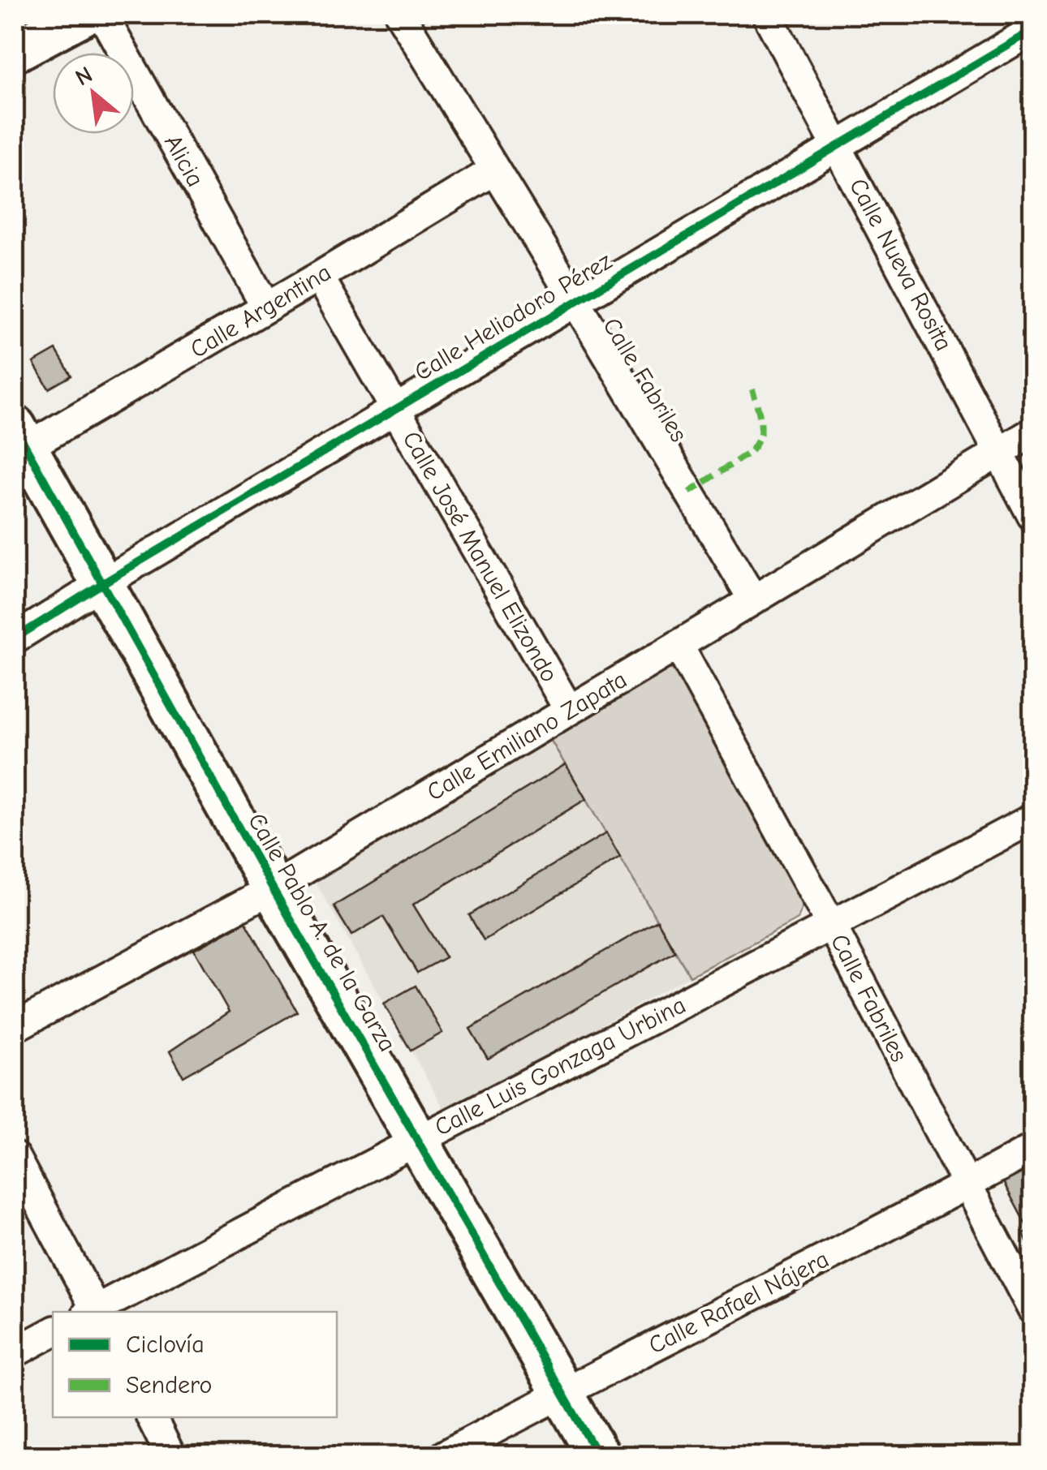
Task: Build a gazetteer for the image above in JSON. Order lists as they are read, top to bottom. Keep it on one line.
{"streets":{"street":["Alicia","Calle Nueva Rosita","Calle Argentina","Calle Heliodoro Pérez","Calle Fabriles","Calle José Manuel Elizondo","Calle Emiliano Zapata","Calle Pablo A. de la Garza","Calle Luis Gonzaga Urbina","Calle Rafael Nájera"]},"crossings":[["Alicia","Calle Argentina"],["Calle Nueva Rosita","Calle Heliodoro Pérez"],["Calle Nueva Rosita","Calle Emiliano Zapata"],["Calle Argentina","Calle Fabriles"],["Calle Argentina","Calle José Manuel Elizondo"],["Calle Argentina","Calle Pablo A. de la Garza"],["Calle Heliodoro Pérez","Calle Fabriles"],["Calle Heliodoro Pérez","Calle José Manuel Elizondo"],["Calle Heliodoro Pérez","Calle Pablo A. de la Garza"],["Calle Fabriles","Calle Emiliano Zapata"],["Calle Fabriles","Calle Luis Gonzaga Urbina"],["Calle Fabriles","Calle Rafael Nájera"],["Calle José Manuel Elizondo","Calle Emiliano Zapata"],["Calle Emiliano Zapata","Calle Pablo A. de la Garza"],["Calle Pablo A. de la Garza","Calle Luis Gonzaga Urbina"],["Calle Pablo A. de la Garza","Calle Rafael Nájera"]],"legend":["Ciclovía","Sendero"],"north":"top left"}
